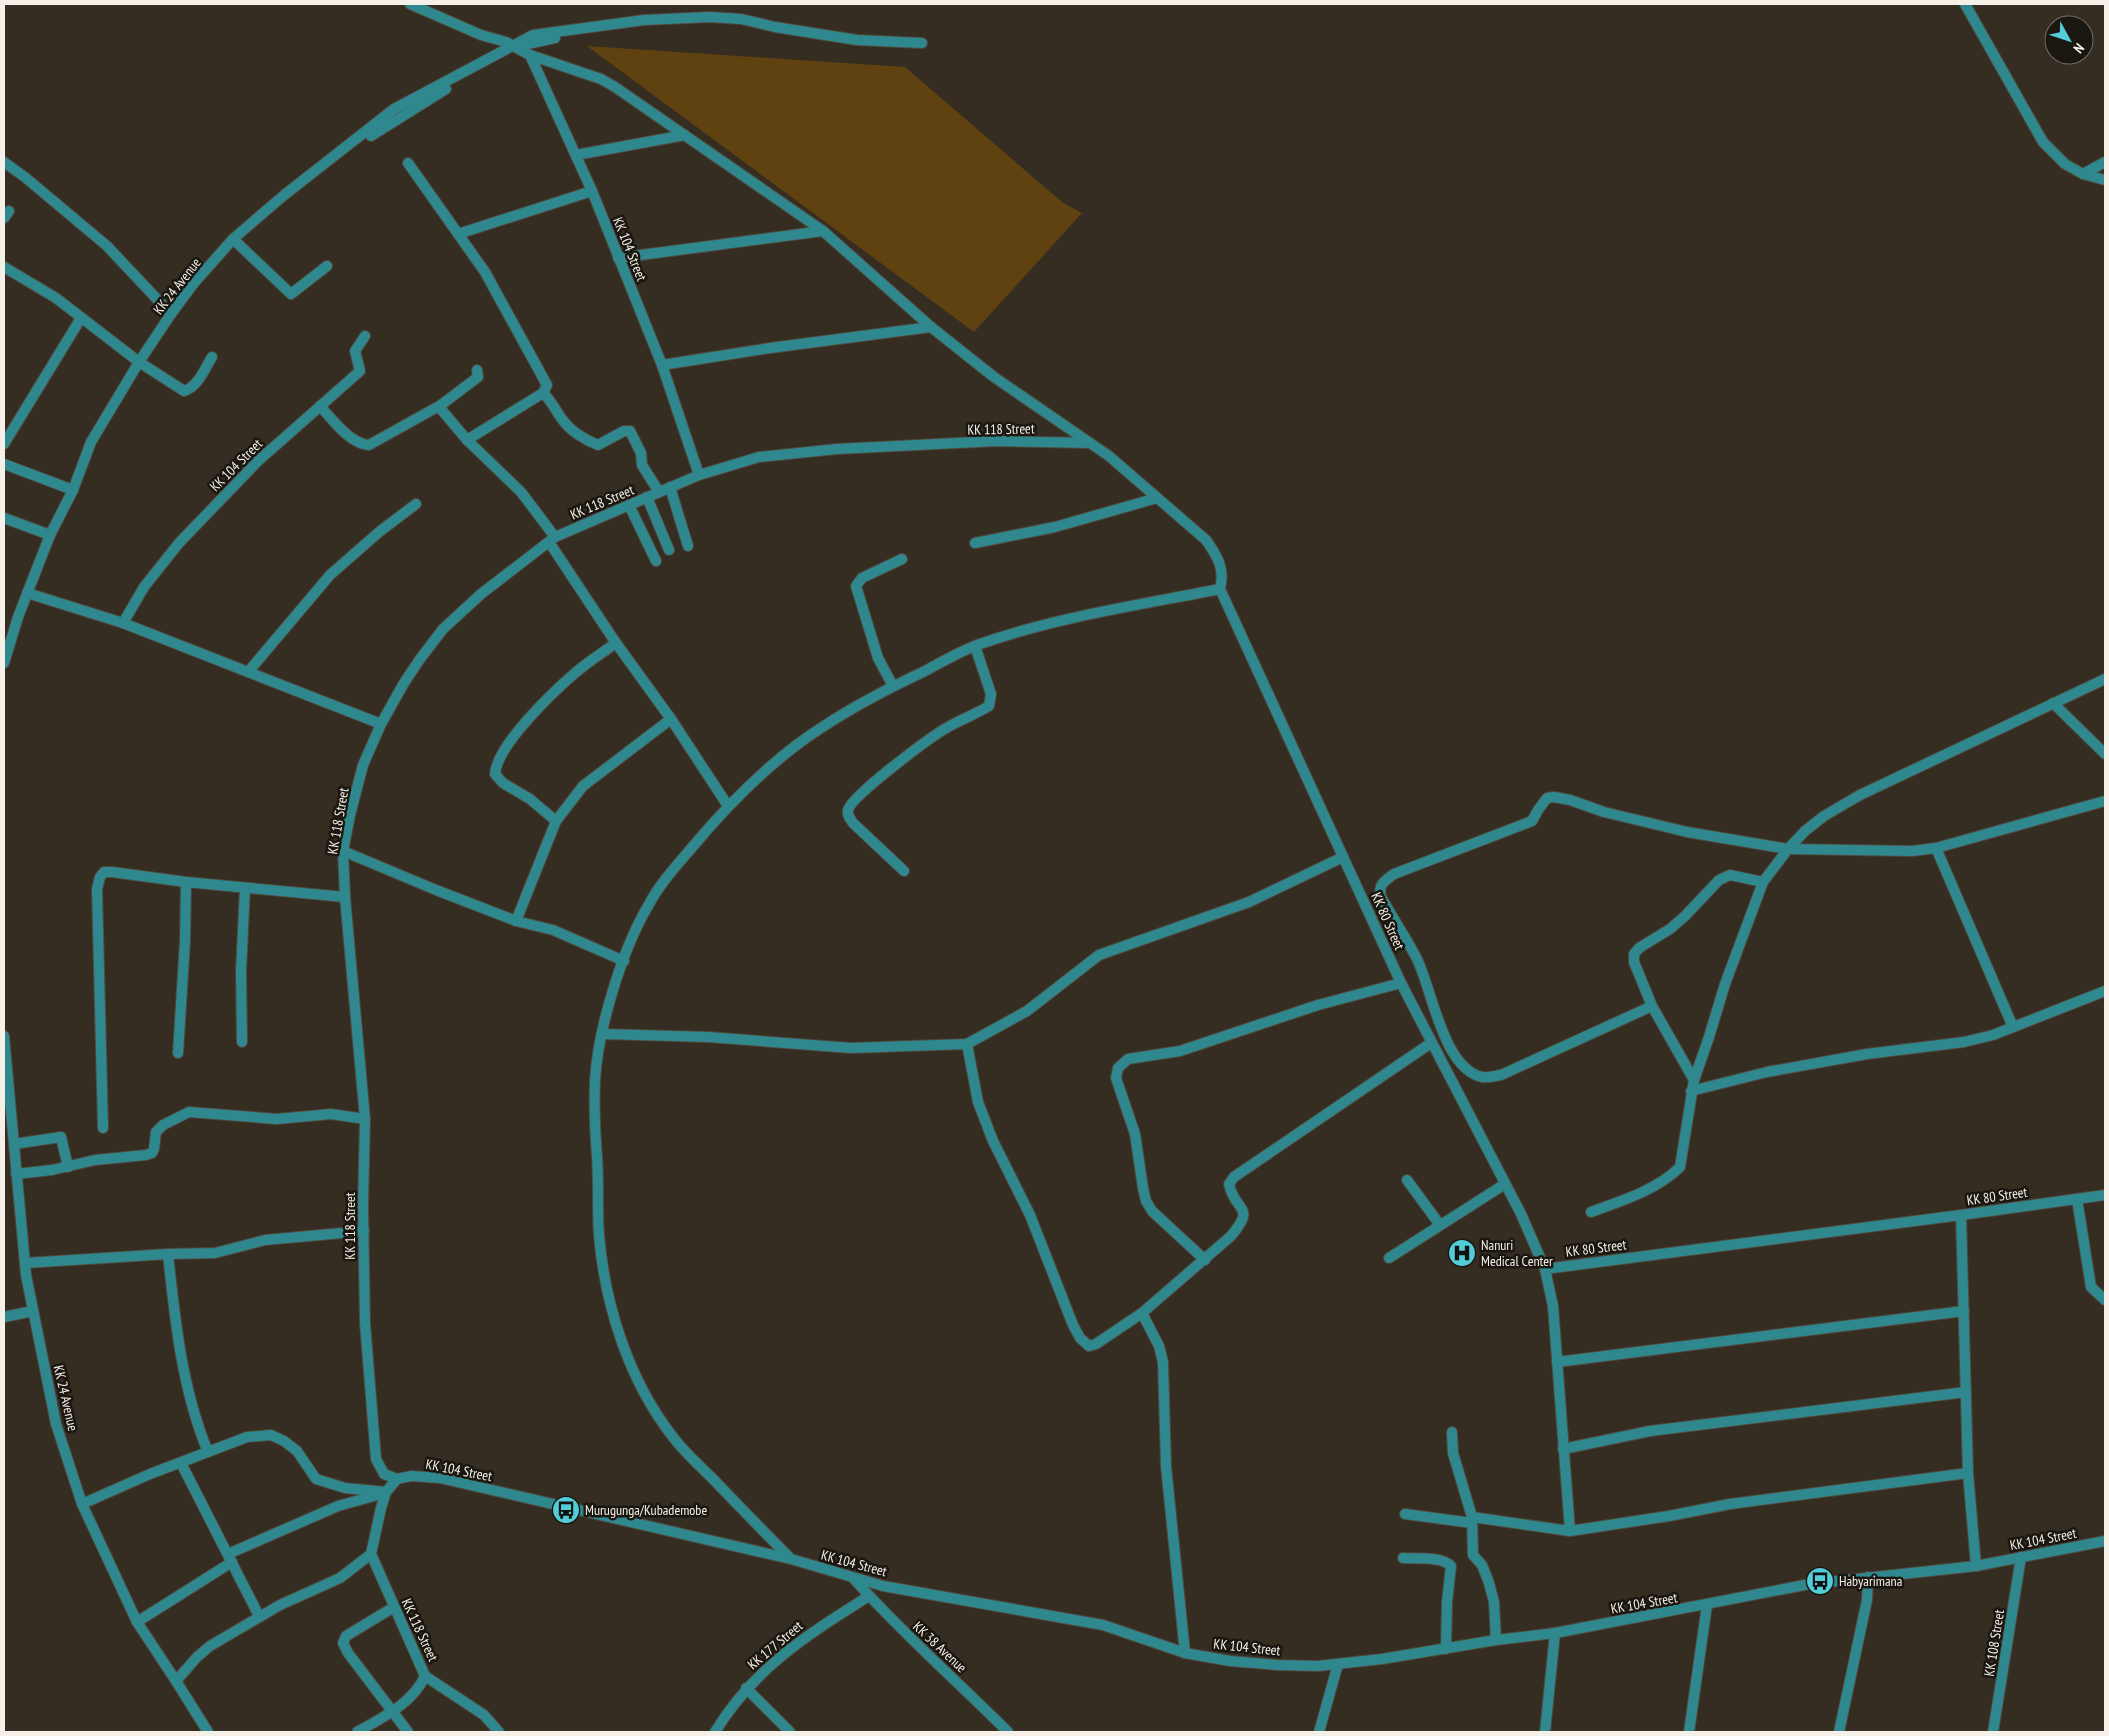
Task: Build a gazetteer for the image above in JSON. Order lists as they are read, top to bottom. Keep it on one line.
{"streets":{"street":["KK 104 Street","KK 24 Avenue","KK 118 Street","KK 80 Street","KK 108 Street","KK 177 Street","KK 38 Avenue"]},"crossings":[["KK 104 Street","KK 118 Street"],["KK 104 Street","KK 108 Street"],["KK 104 Street","KK 38 Avenue"],["KK 177 Street","KK 38 Avenue"]],"places":{"hospital":["Nanuri Medical Center"],"bus stop":["Murugunga/Kubademobe","Habyarimana"]},"north":"bottom right"}
